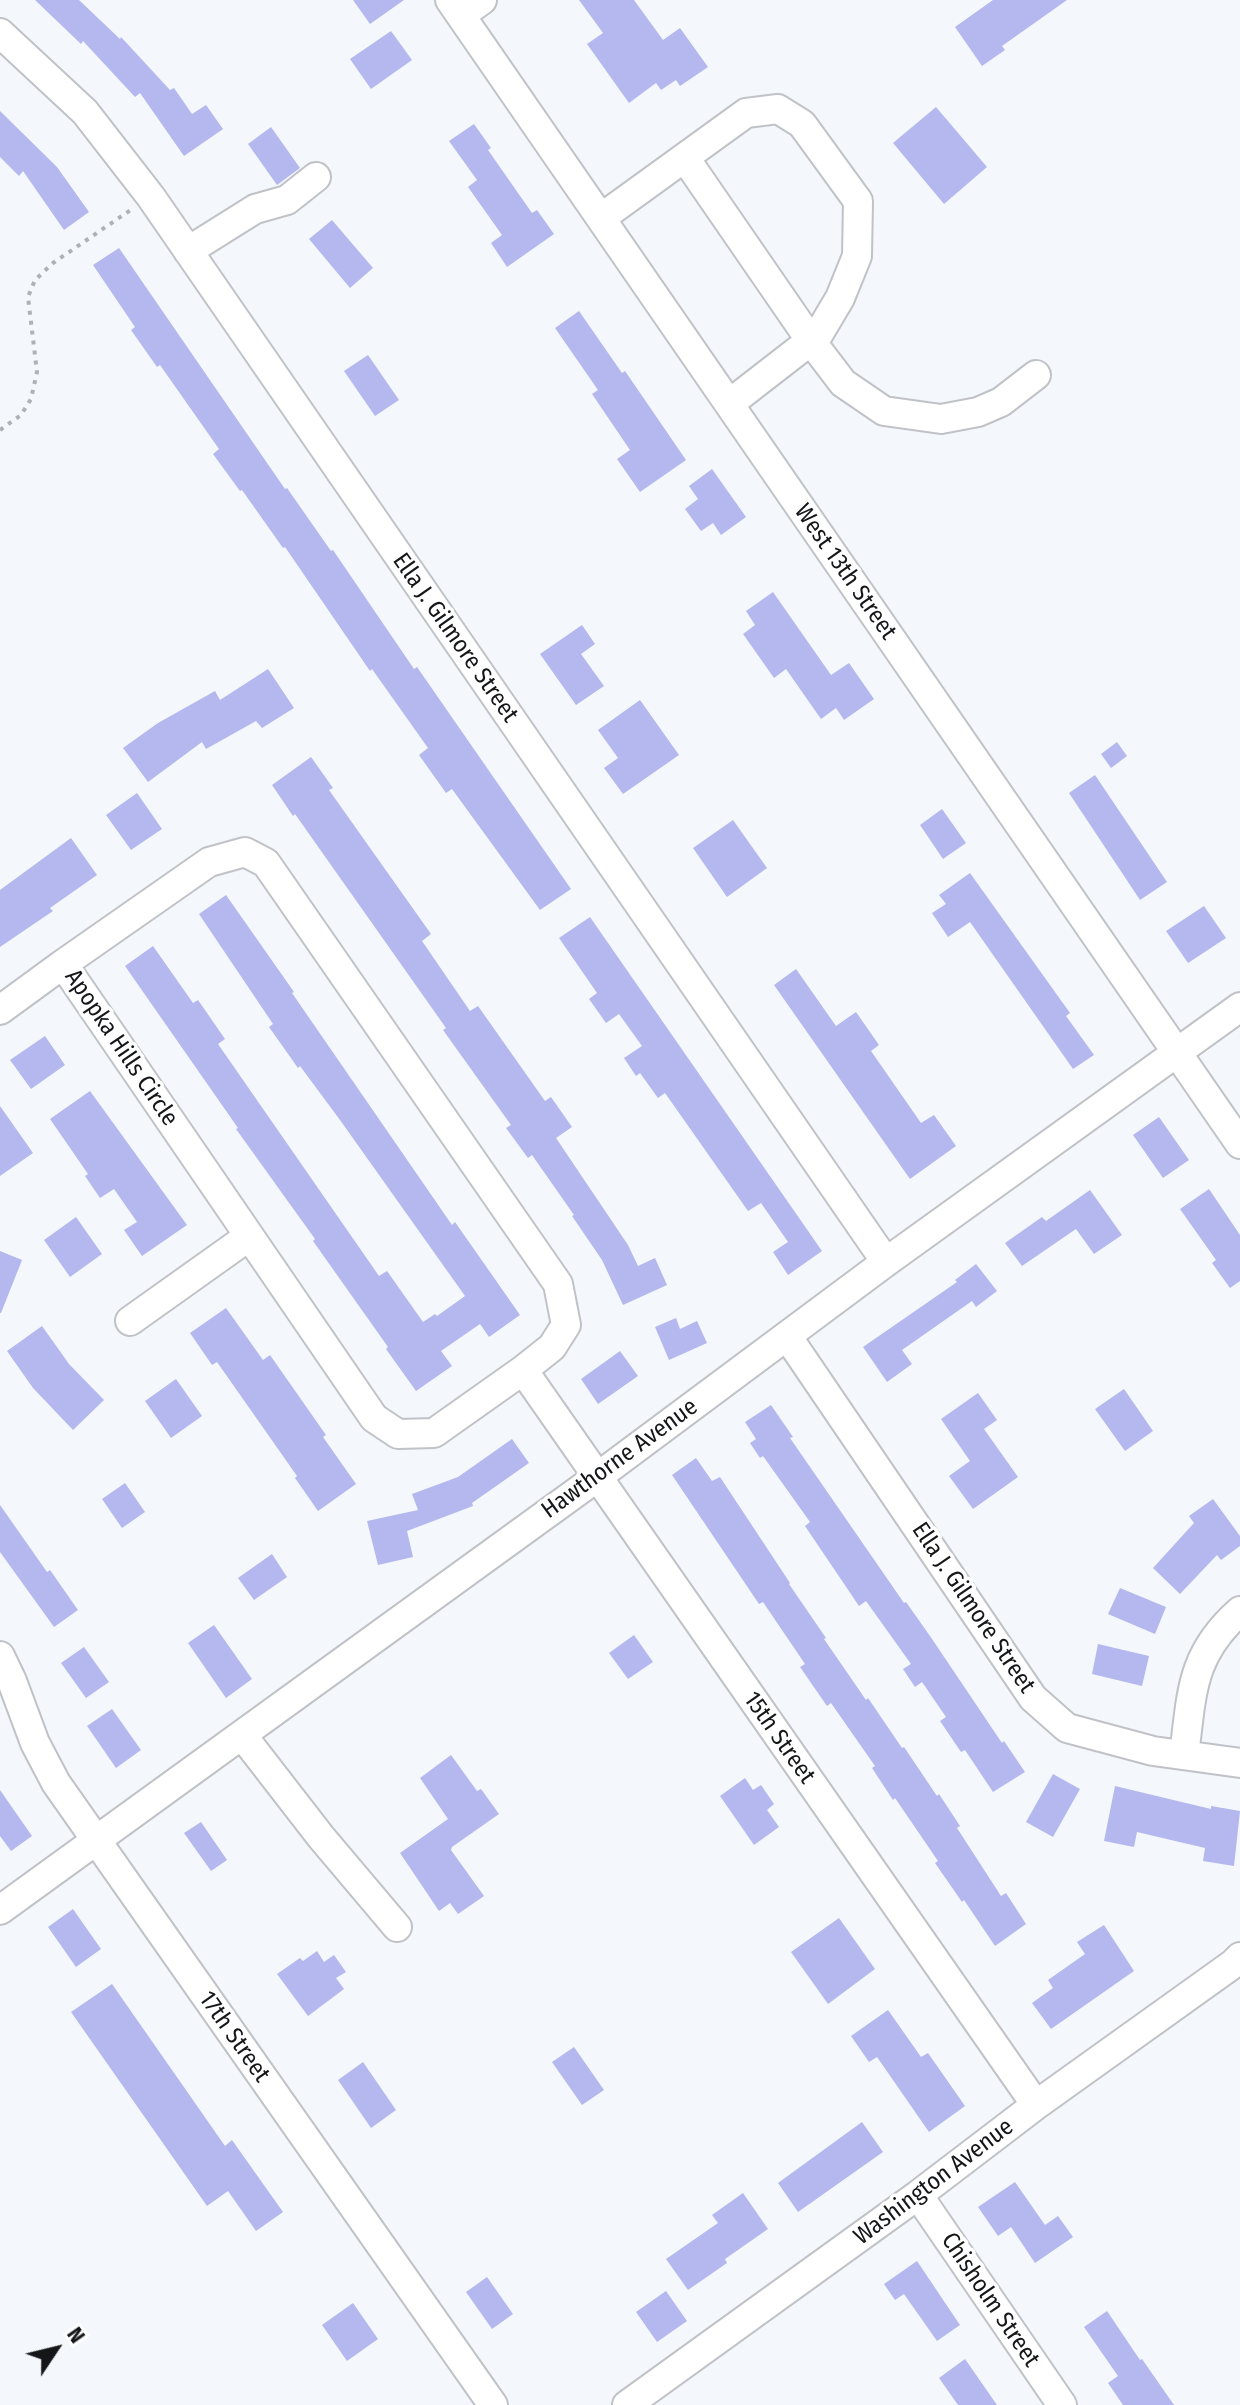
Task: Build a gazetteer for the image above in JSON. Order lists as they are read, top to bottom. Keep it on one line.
{"streets":{"street":["West 13th Street","Ella J. Gilmore Street","Apopka Hills Circle","Hawthorne Avenue","15th Street","17th Street","Washington Avenue","Chisholm Street"]},"crossings":[["West 13th Street","Hawthorne Avenue"],["Ella J. Gilmore Street","Hawthorne Avenue"],["Apopka Hills Circle","15th Street"],["Hawthorne Avenue","15th Street"],["Hawthorne Avenue","17th Street"],["15th Street","Washington Avenue"],["Washington Avenue","Chisholm Street"]],"north":"top right"}
